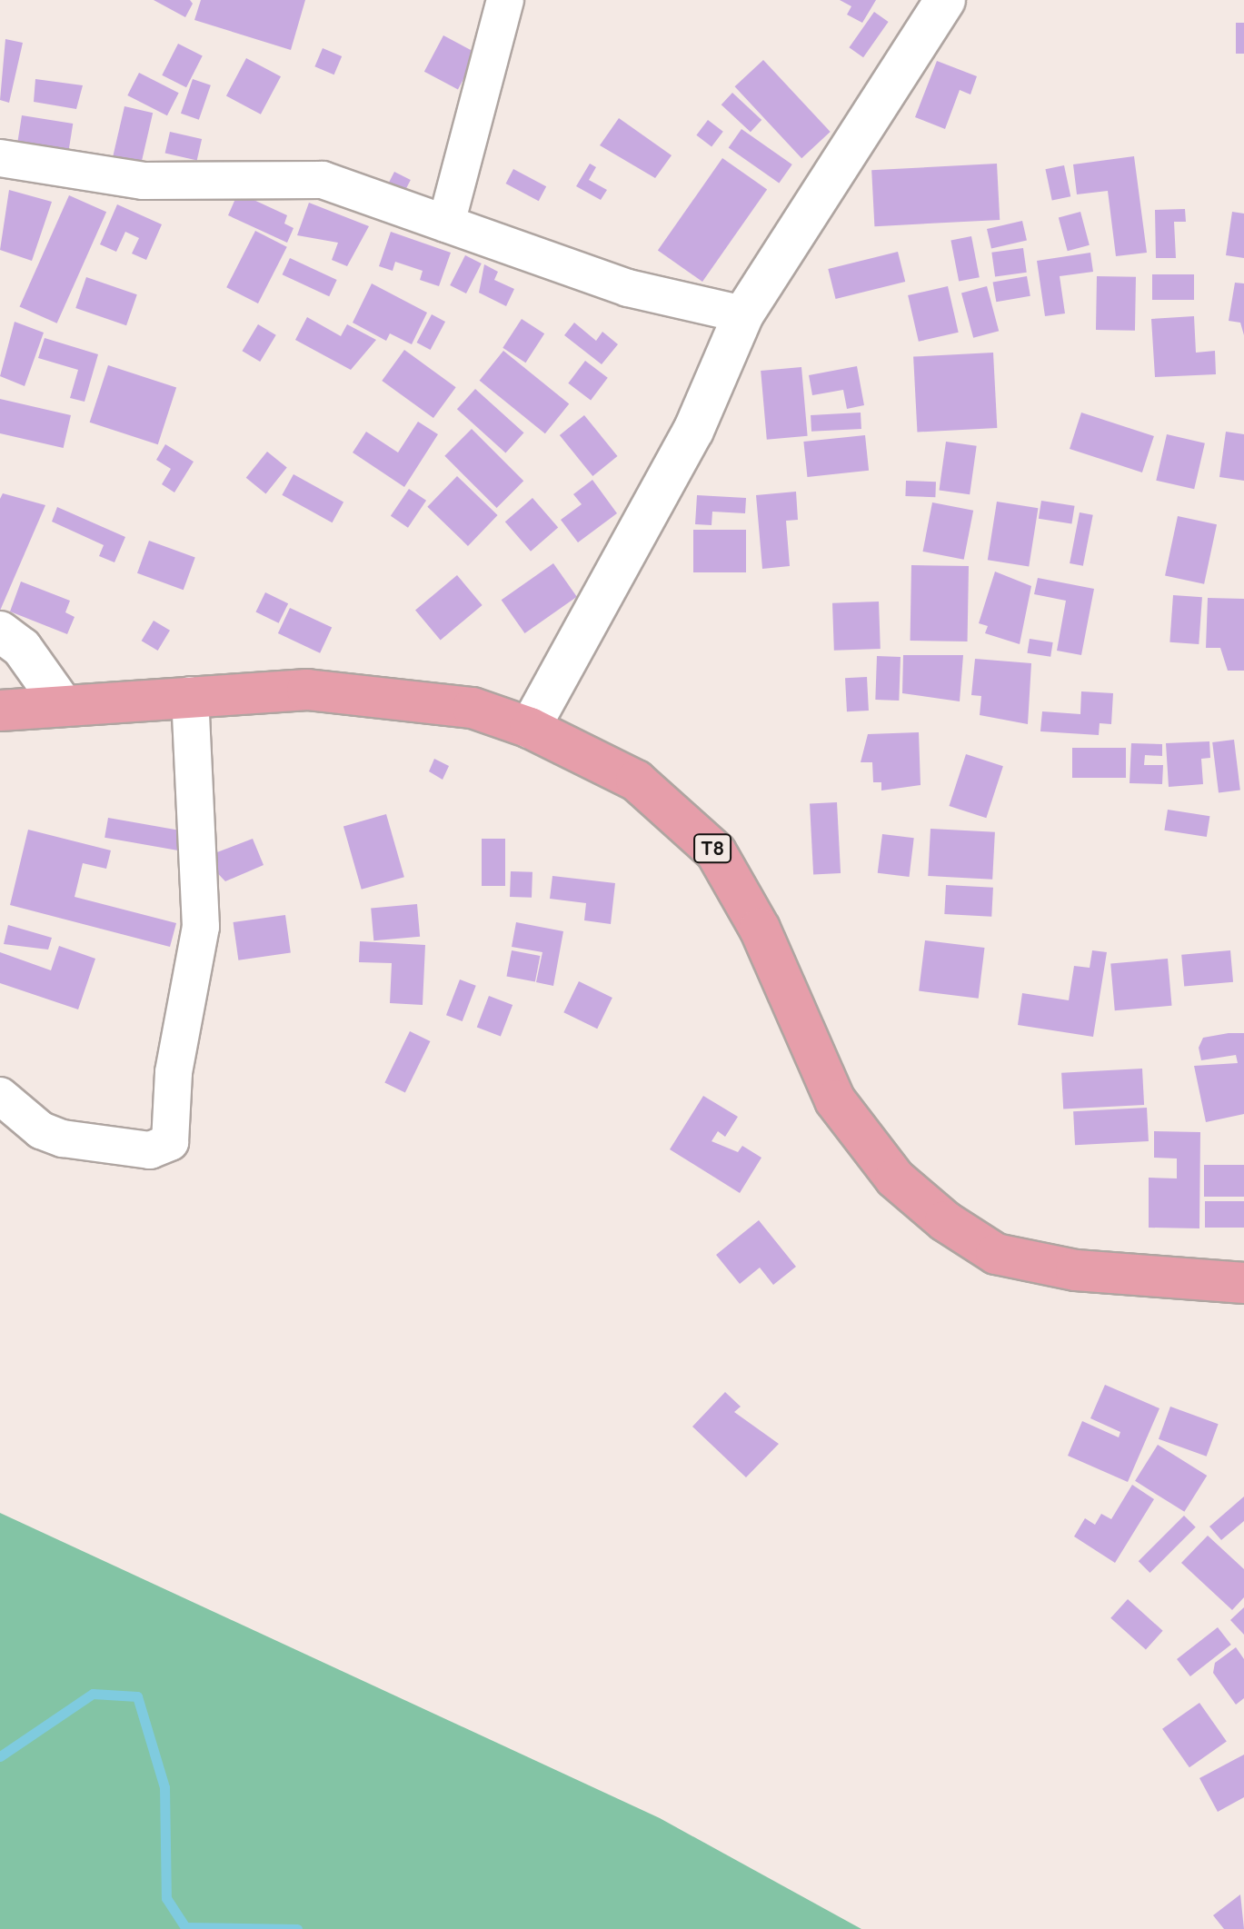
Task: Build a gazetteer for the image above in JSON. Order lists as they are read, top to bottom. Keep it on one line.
{"streets":{"highway":["T8"]}}
